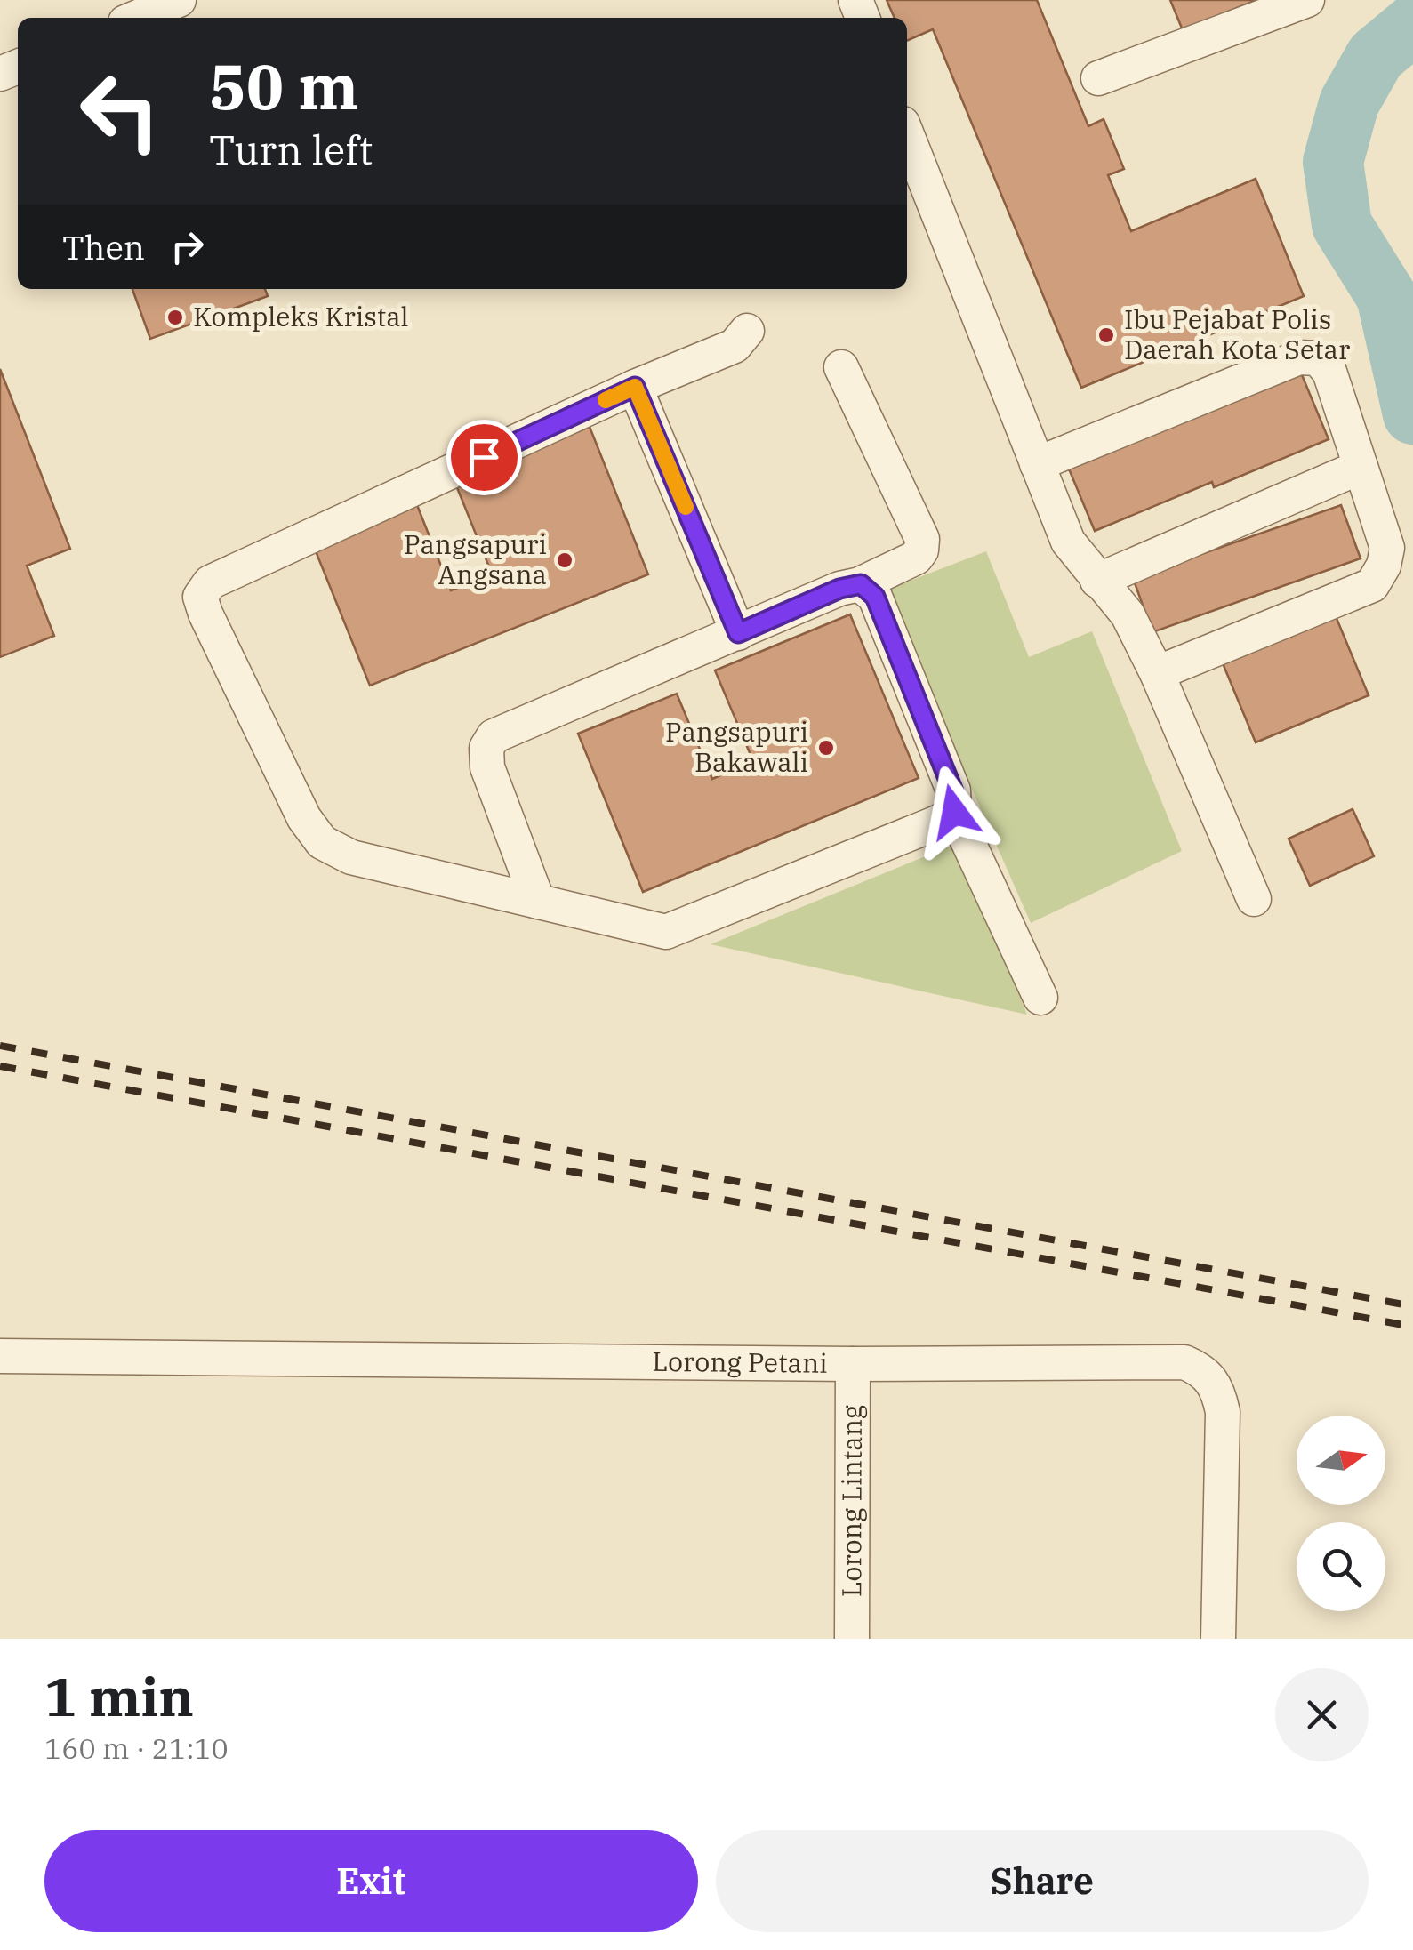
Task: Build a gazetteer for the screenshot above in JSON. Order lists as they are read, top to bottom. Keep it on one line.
{"streets":{"street":["Lorong Petani","Lorong Lintang"]},"crossings":[["Lorong Petani","Lorong Lintang"]],"places":["Kompleks Kristal","Ibu Pejabat Polis Daerah Kota Setar","Pangsapuri Angsana","Pangsapuri Bakawali"],"north":"right","page":{"turn":["50 m","Turn left"],"then":"Then","heading":["1 min","160 m · 21:10"],"buttons":["Exit","Share"]}}
